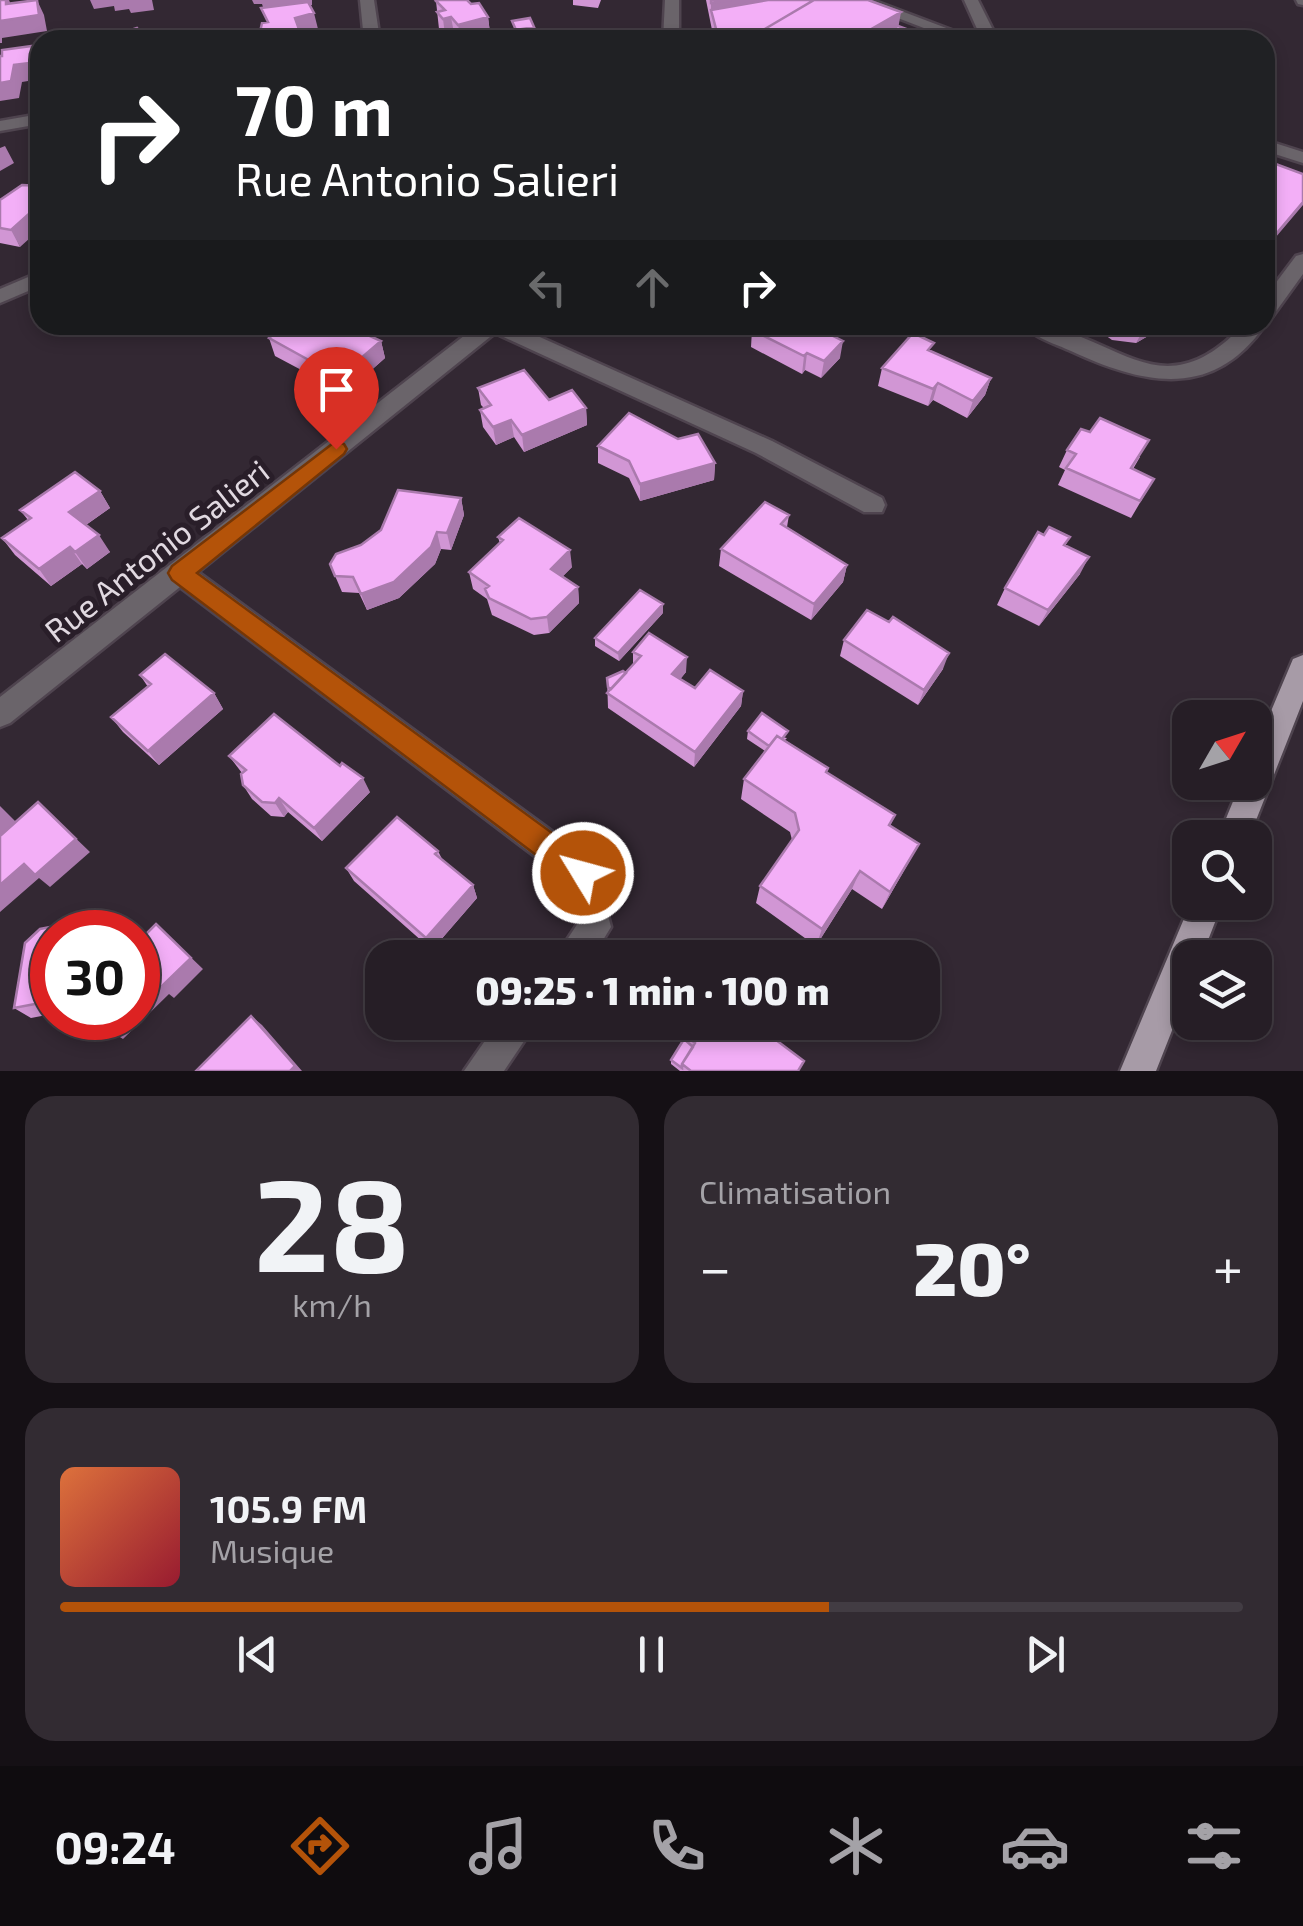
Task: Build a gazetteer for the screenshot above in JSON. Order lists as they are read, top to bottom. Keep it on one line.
{"streets":{"street":["Rue Antonio Salieri"]},"north":"top right","page":{"turn":["70 m","Rue Antonio Salieri"],"limit":"30","trip":"09:25 · 1 min · 100 m","tile":[["28","km/h"],"Climatisation"],"heat":["−","20°","+"],"song":["105.9 FM","Musique"],"tabs":"09:24"}}
